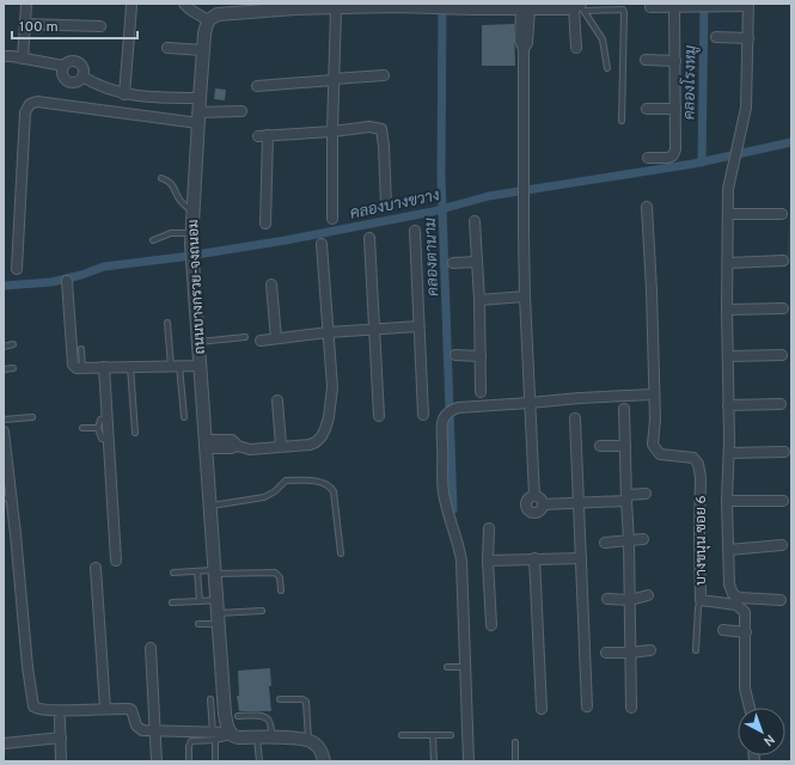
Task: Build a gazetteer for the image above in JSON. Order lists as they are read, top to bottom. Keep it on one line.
{"streets":{"street":["ถนนบางกรวย-จงถนอม","บางขนุน ซอย 6"]},"water":["คลองโรงหมู","คลองบางขวาง","คลองตานาม"],"scale_bar":"100 m","north":"bottom right"}
